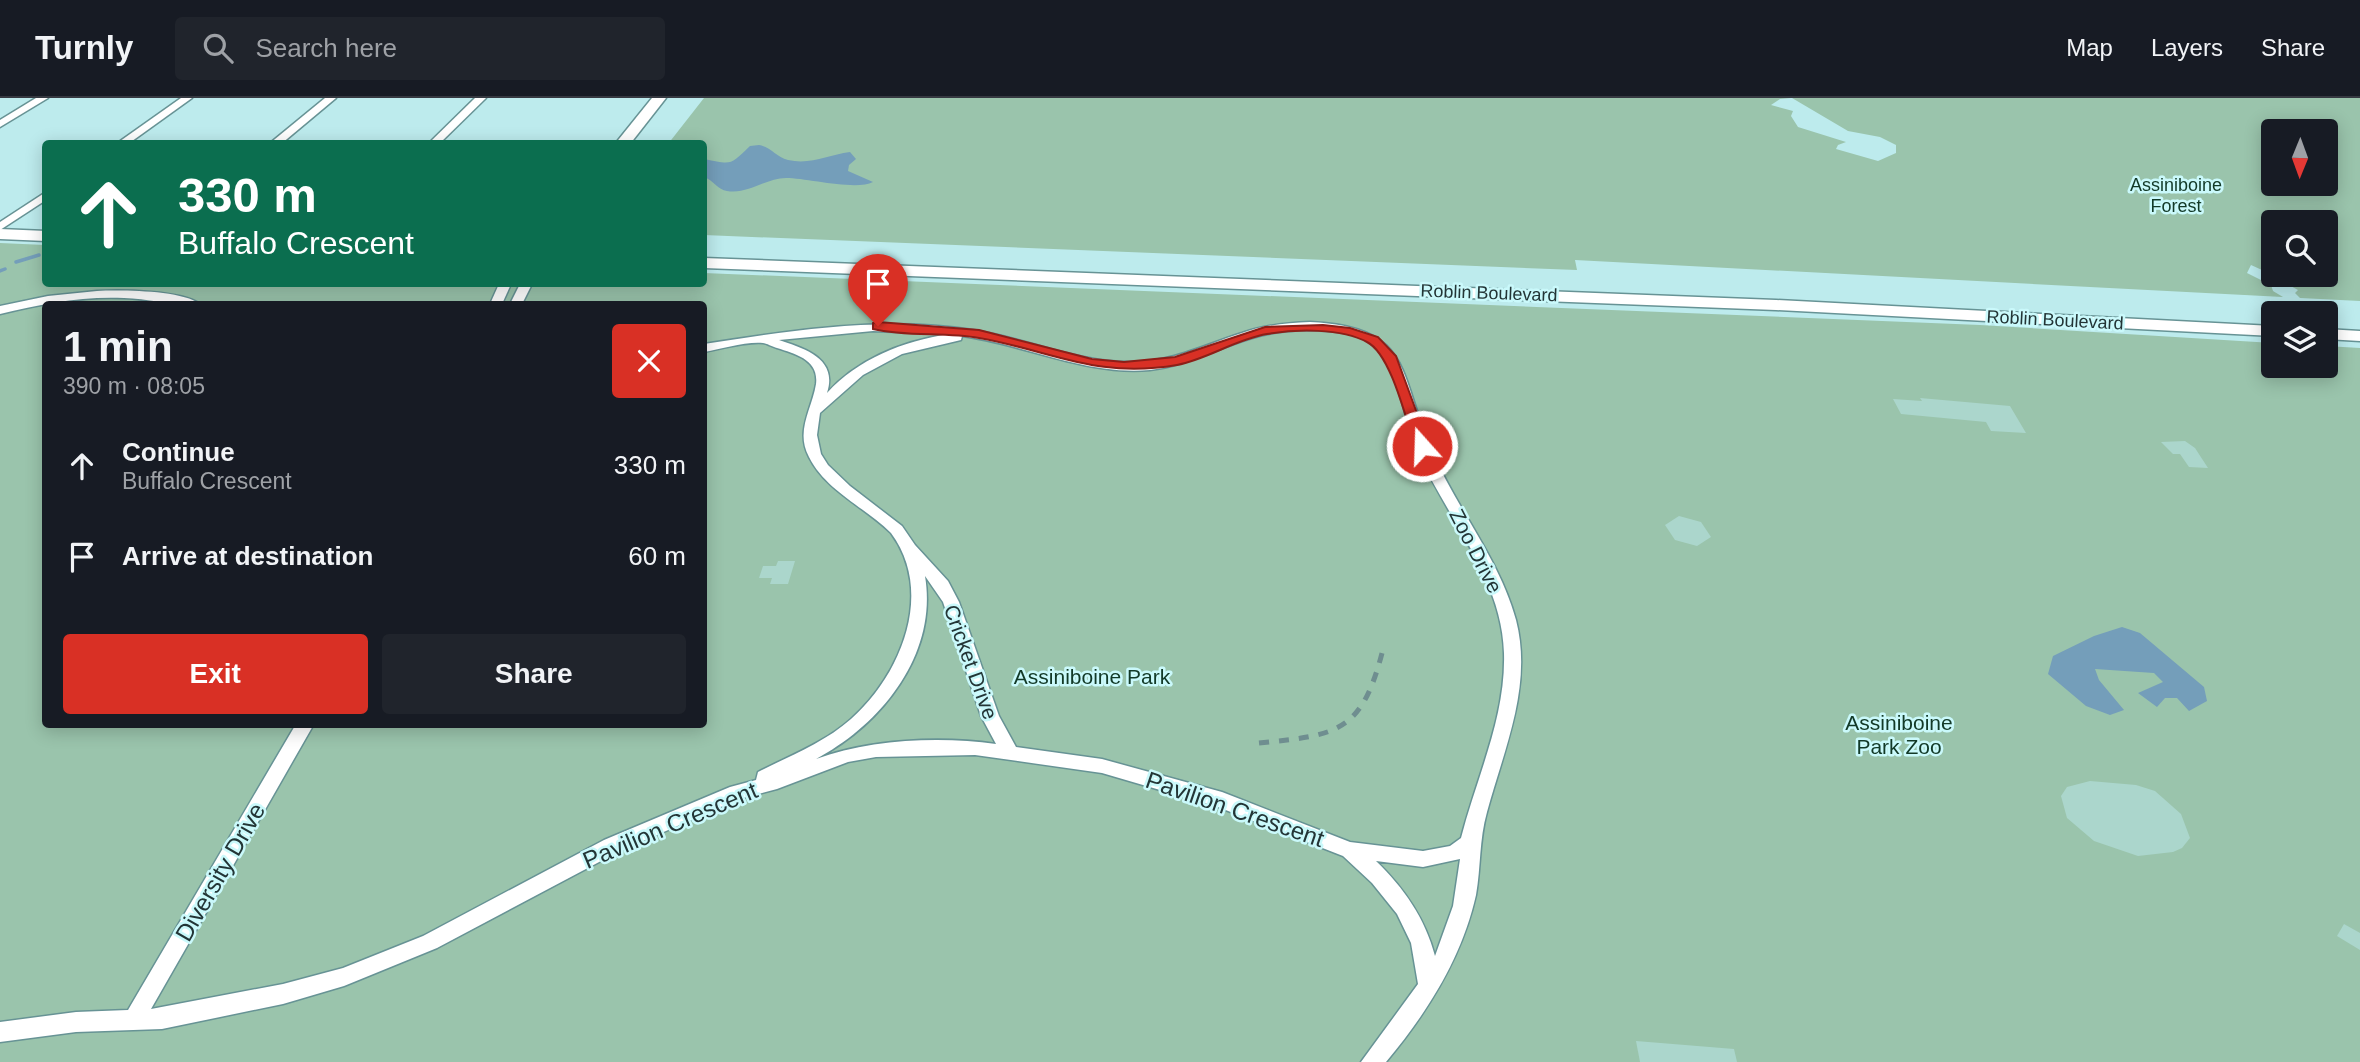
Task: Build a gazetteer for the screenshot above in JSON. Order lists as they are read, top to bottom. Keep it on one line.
{"streets":{"main road":["Roblin Boulevard"],"street":["Zoo Drive","Cricket Drive","Pavilion Crescent","Diversity Drive"]},"crossings":[["Zoo Drive","Pavilion Crescent"],["Cricket Drive","Pavilion Crescent"],["Pavilion Crescent","Diversity Drive"]],"parks":["Assiniboine Forest","Assiniboine Park","Assiniboine Park Zoo"],"north":"bottom","page":{"header":"Turnly","search":"Search here","nav":["Map","Layers","Share"],"turn":["330 m","Buffalo Crescent"],"heading":["1 min","390 m · 08:05"],"list":[{"name":"Continue","note":"Buffalo Crescent","value":"330 m"},{"name":"Arrive at destination","value":"60 m"}],"buttons":["Exit","Share"]}}
